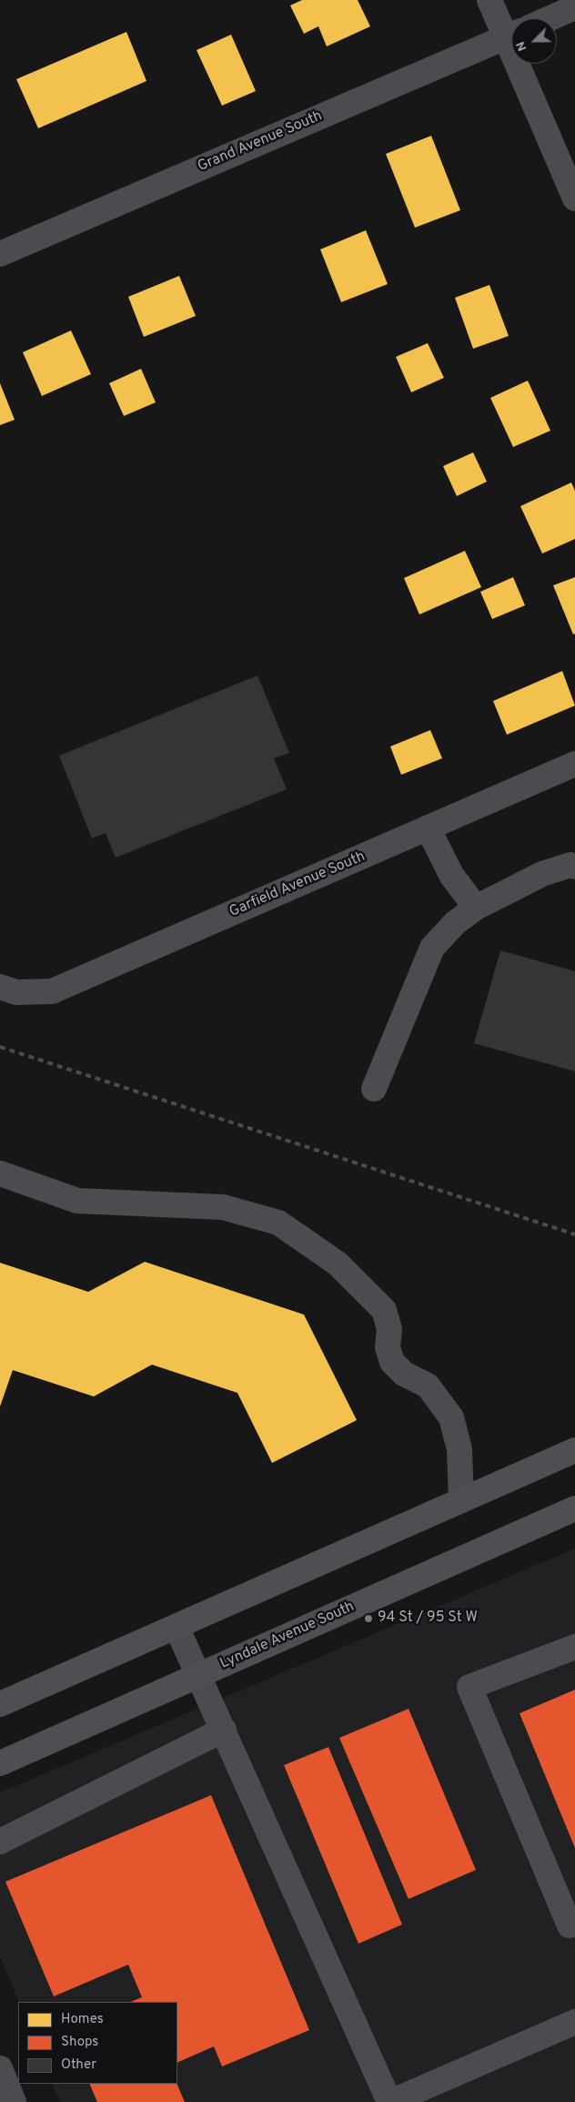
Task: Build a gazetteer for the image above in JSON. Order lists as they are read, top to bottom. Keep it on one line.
{"streets":{"main road":["Lyndale Avenue South"],"street":["Grand Avenue South","Garfield Avenue South"]},"places":["94 St / 95 St W"],"legend":["Homes","Shops","Other"],"north":"bottom left"}
